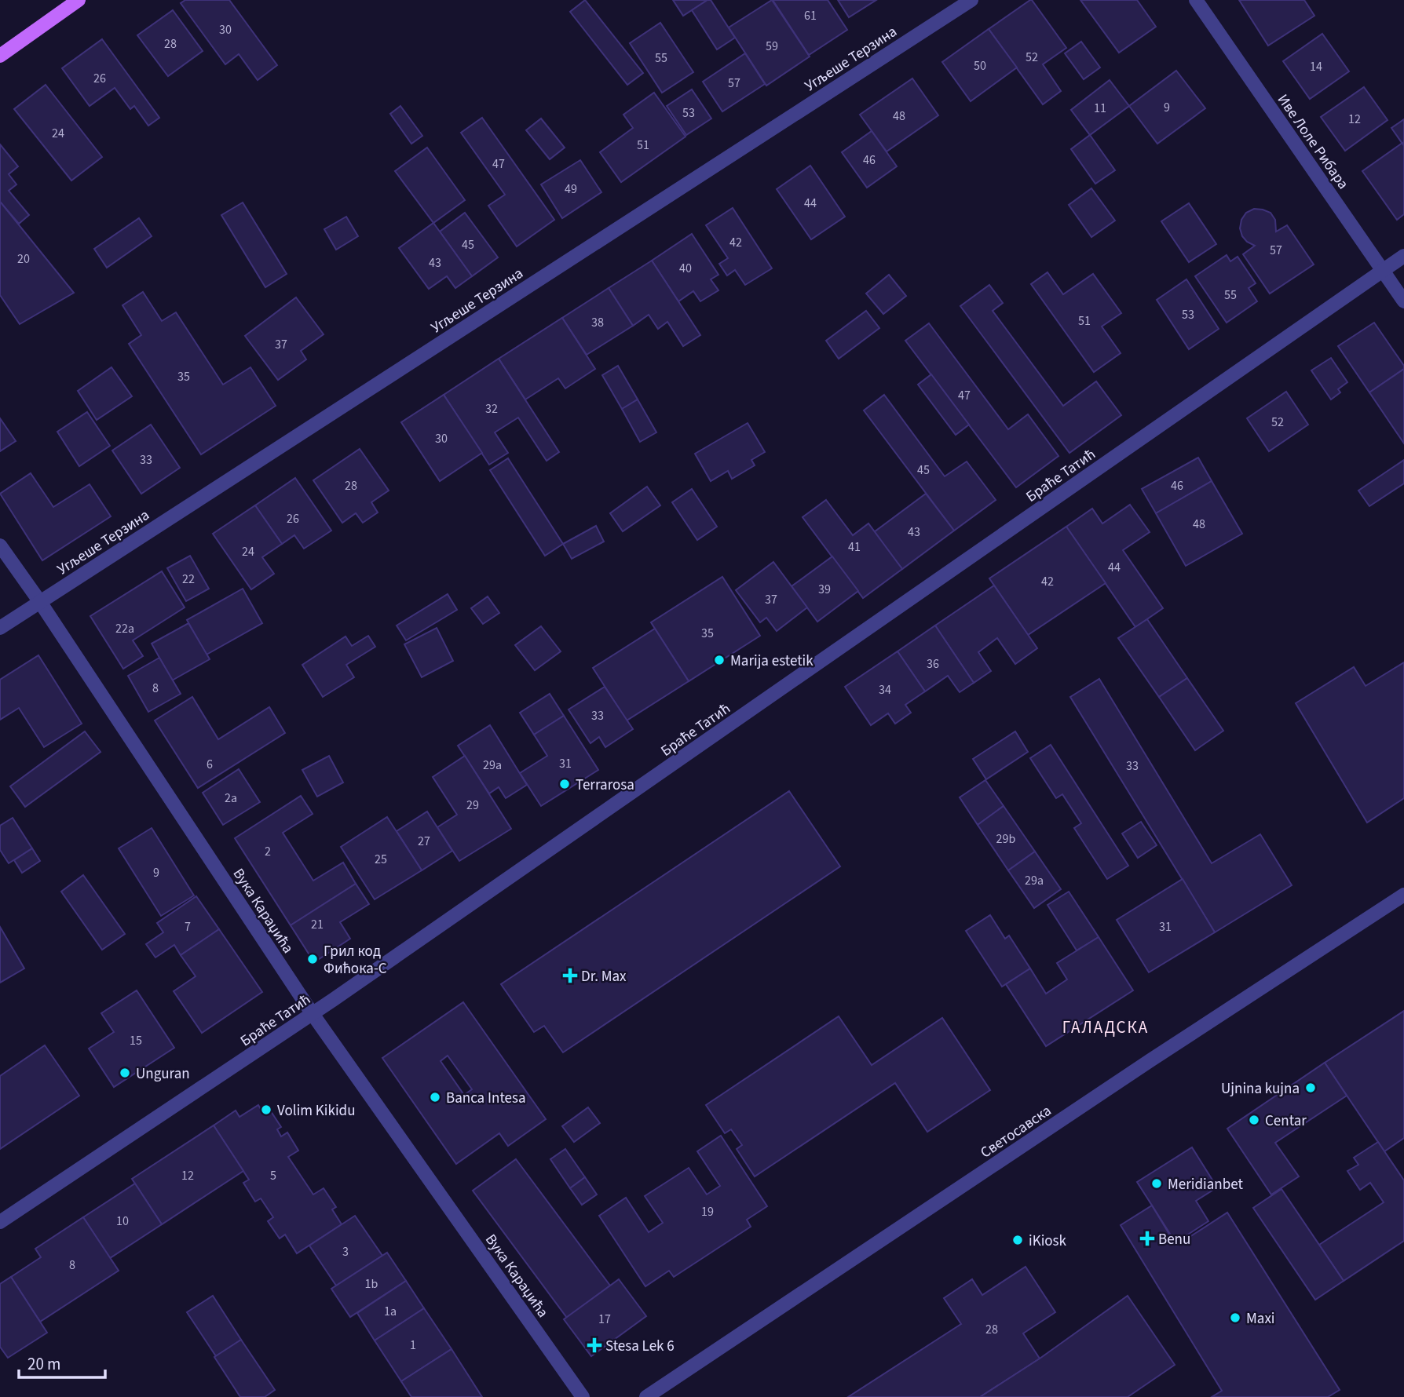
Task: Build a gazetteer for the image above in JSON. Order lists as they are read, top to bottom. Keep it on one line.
{"streets":{"street":["Угљеше Терзина","Иве Лоле Рибара","Браће Татић","Вука Караџића","Светосавска"]},"crossings":[["Угљеше Терзина","Вука Караџића"],["Иве Лоле Рибара","Браће Татић"],["Браће Татић","Вука Караџића"]],"districts":["ГАЛАДСКА"],"places":{"other":["Marija estetik","Terrarosa","Грил код Фићока-С","Unguran","Ujnina kujna","Banca Intesa","Volim Kikidu","Centar","Meridianbet","iKiosk","Maxi"],"health":["Dr. Max","Benu","Stesa Lek 6"]},"house_numbers":["61","30","28","59","52","55","50","14","26","57","9","11","53","48","12","24","51","46","47","49","44","42","45","57","20","43","40","55","53","51","38","37","35","47","32","52","30","33","45","28","46","26","48","43","41","24","44","22","42","39","37","22a","35","36","8","34","33","31","6","29a","33","2a","29","29b","27","2","25","9","29a","21","7","31","15","12","5","19","10","3","8","1b","1a","17","28","1"],"scale_bar":"20 m"}
